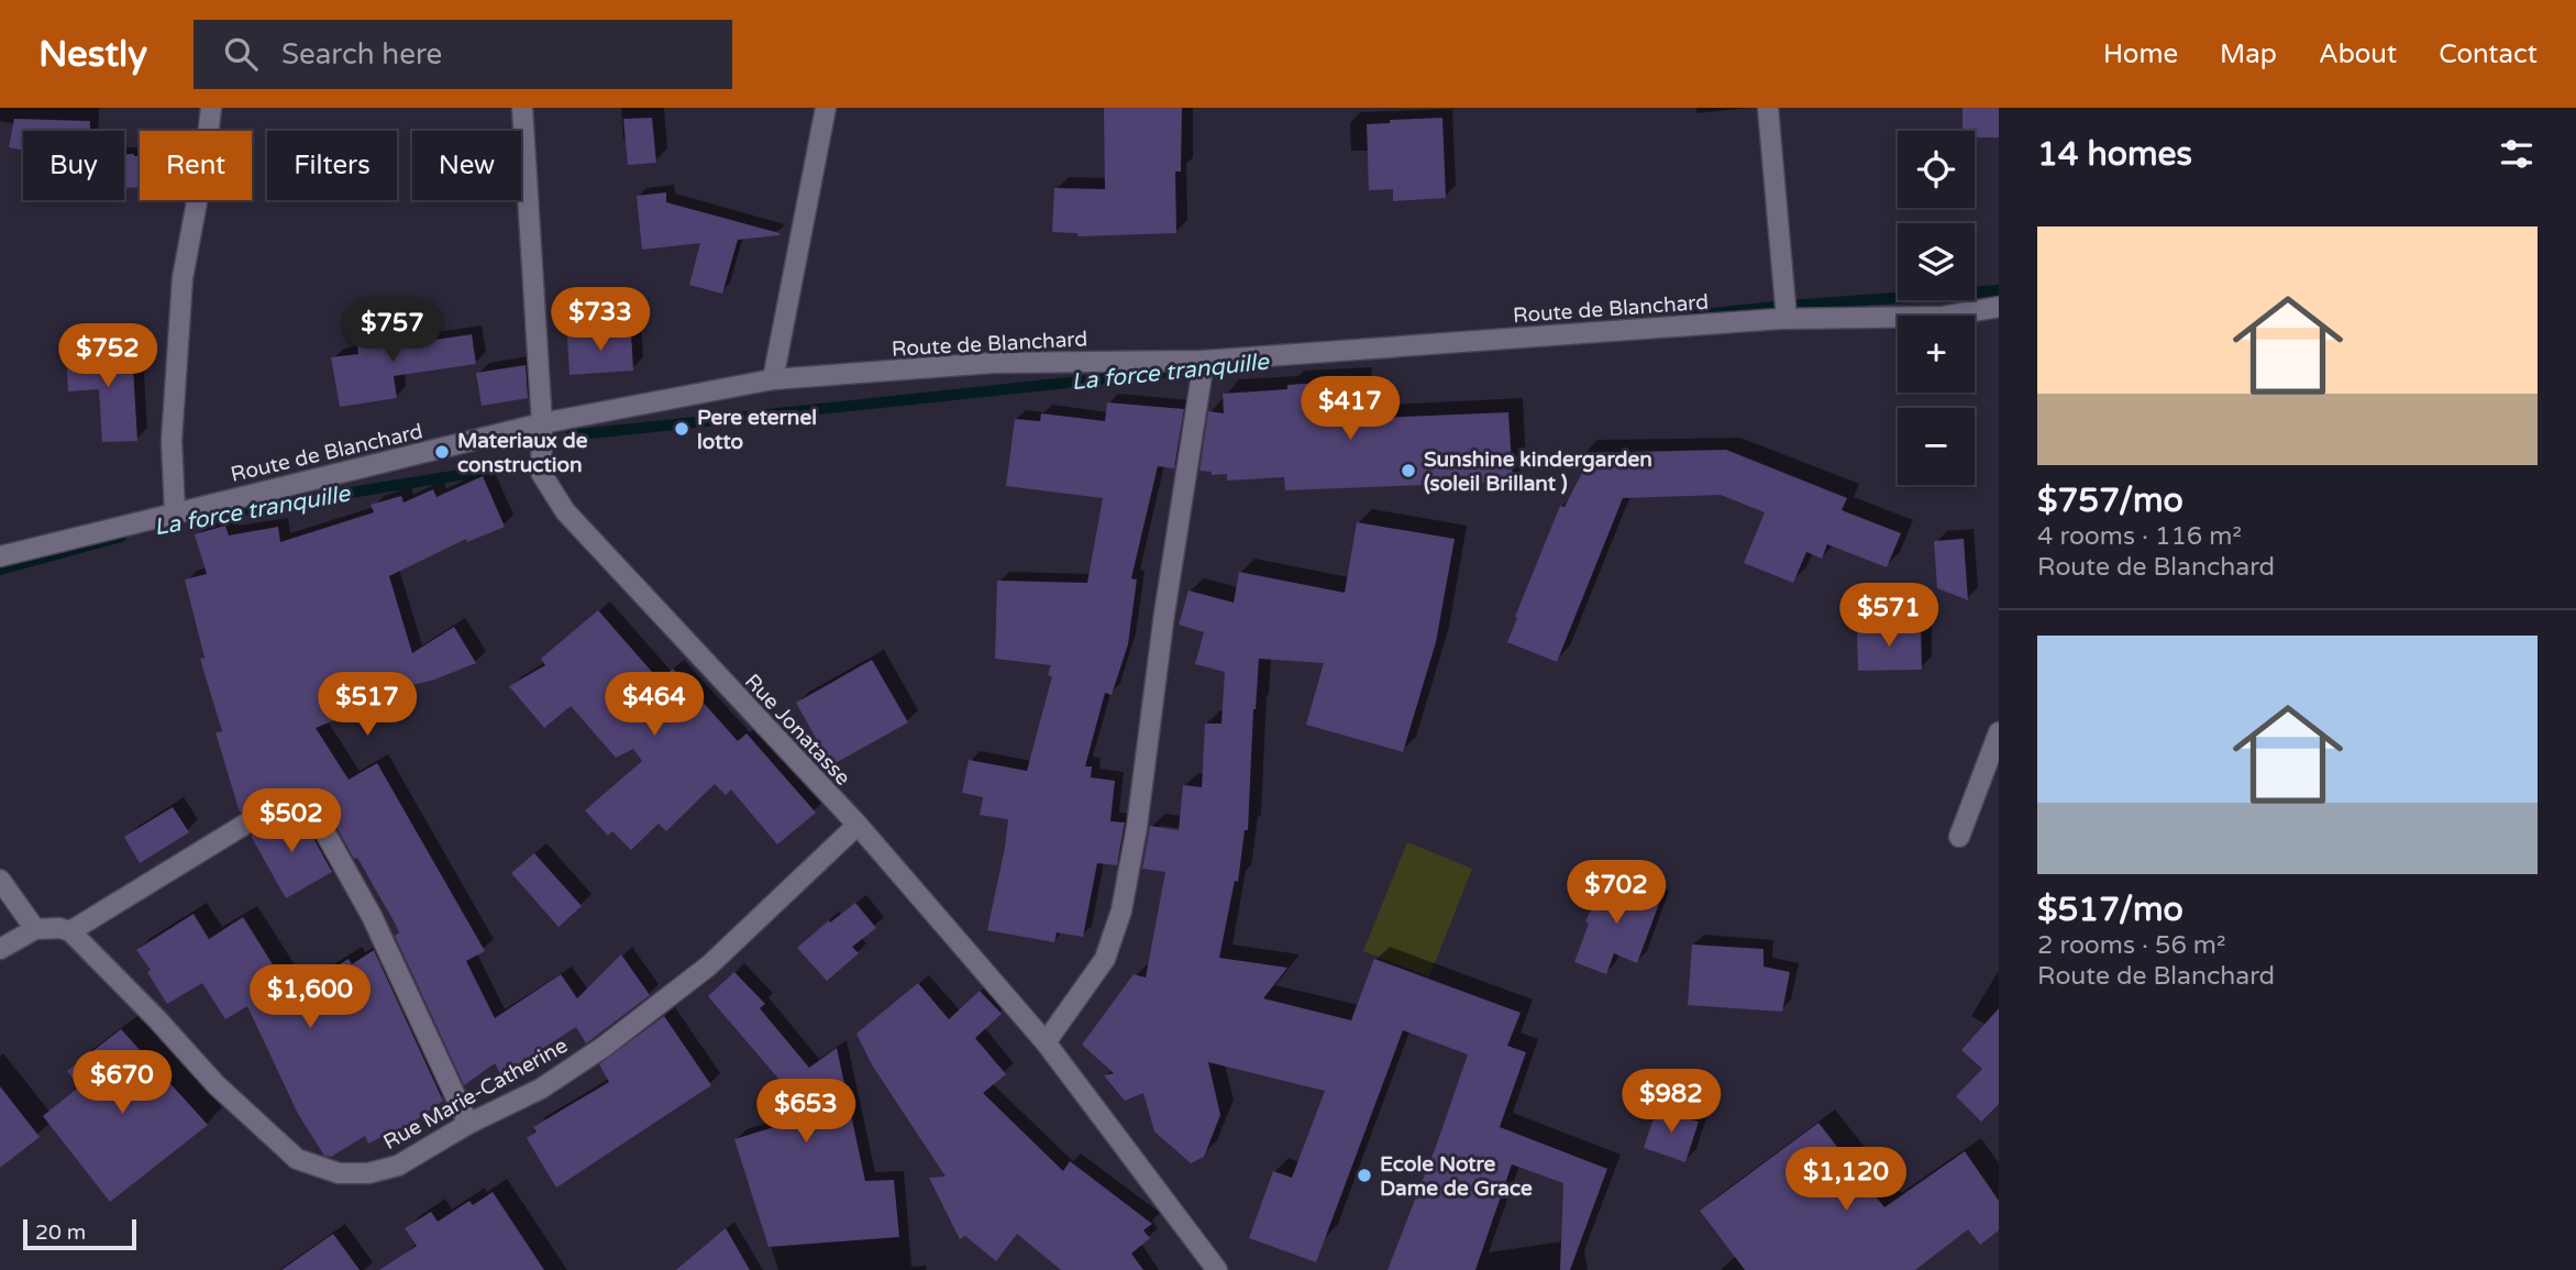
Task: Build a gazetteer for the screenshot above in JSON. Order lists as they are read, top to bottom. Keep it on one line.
{"streets":{"street":["Route de Blanchard","Rue Jonatasse","Rue Marie-Catherine"]},"crossings":[["Route de Blanchard","Rue Jonatasse"],["Rue Jonatasse","Rue Marie-Catherine"]],"water":["La force tranquille"],"places":["Pere eternel lotto","Materiaux de construction","Sunshine kindergarden (soleil Brillant )","Ecole Notre Dame de Grace"],"scale_bar":"20 m","page":{"header":"Nestly","search":"Search here","nav":["Home","Map","About","Contact"],"heading":"14 homes","map_buttons":["+","−"],"chip":["Buy","Rent","Filters","New"],"list":[{"name":"$757/mo","note":"4 rooms · 116 m² · Route de Blanchard"},{"name":"$517/mo","note":"2 rooms · 56 m² · Route de Blanchard"}],"price":["$733","$757","$752","$417","$571","$517","$464","$502","$702","$1,600","$670","$982","$653","$1,120"],"scale":"20 m"}}
